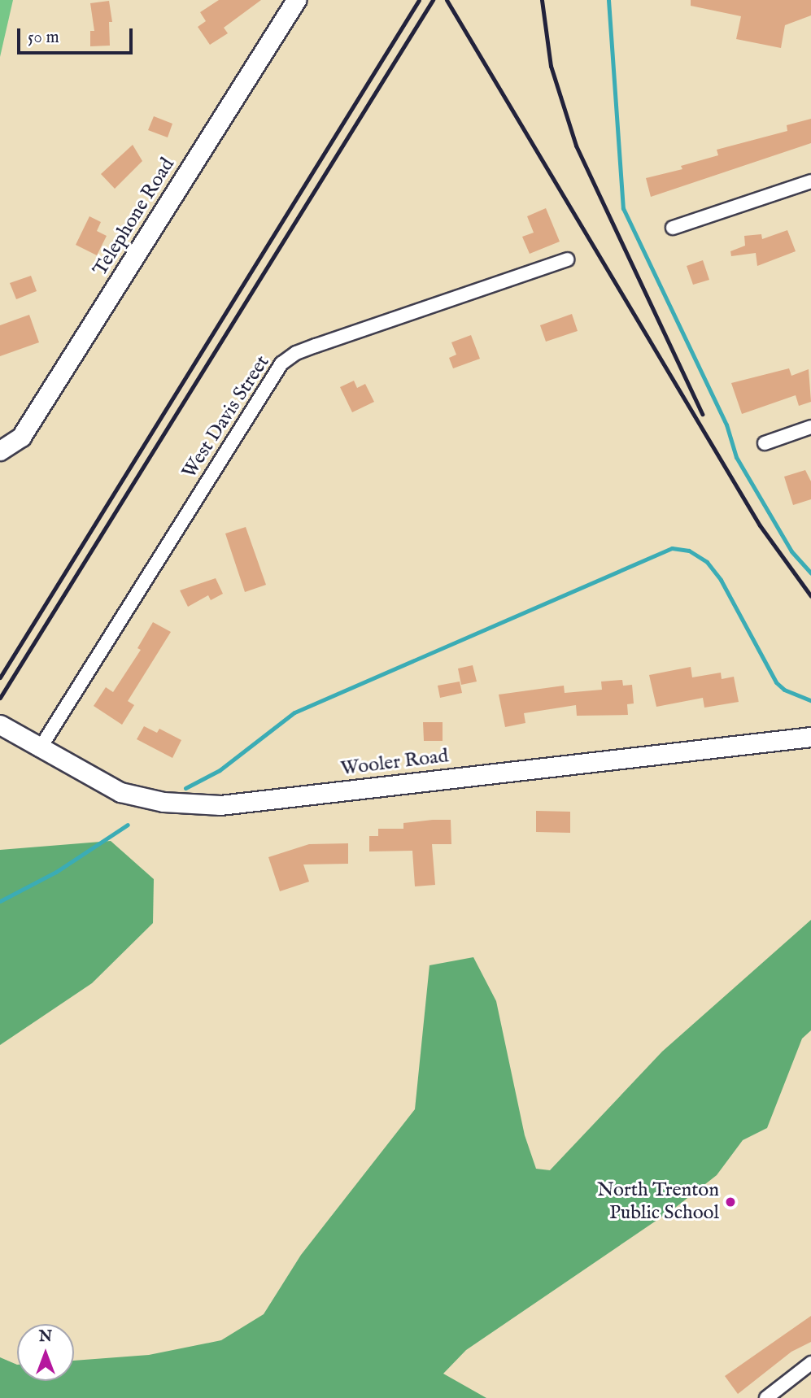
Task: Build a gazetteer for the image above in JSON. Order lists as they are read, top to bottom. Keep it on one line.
{"streets":{"street":["Telephone Road","West Davis Street","Wooler Road"]},"crossings":[["West Davis Street","Wooler Road"]],"places":["North Trenton Public School"],"scale_bar":"50 m","north":"top"}
